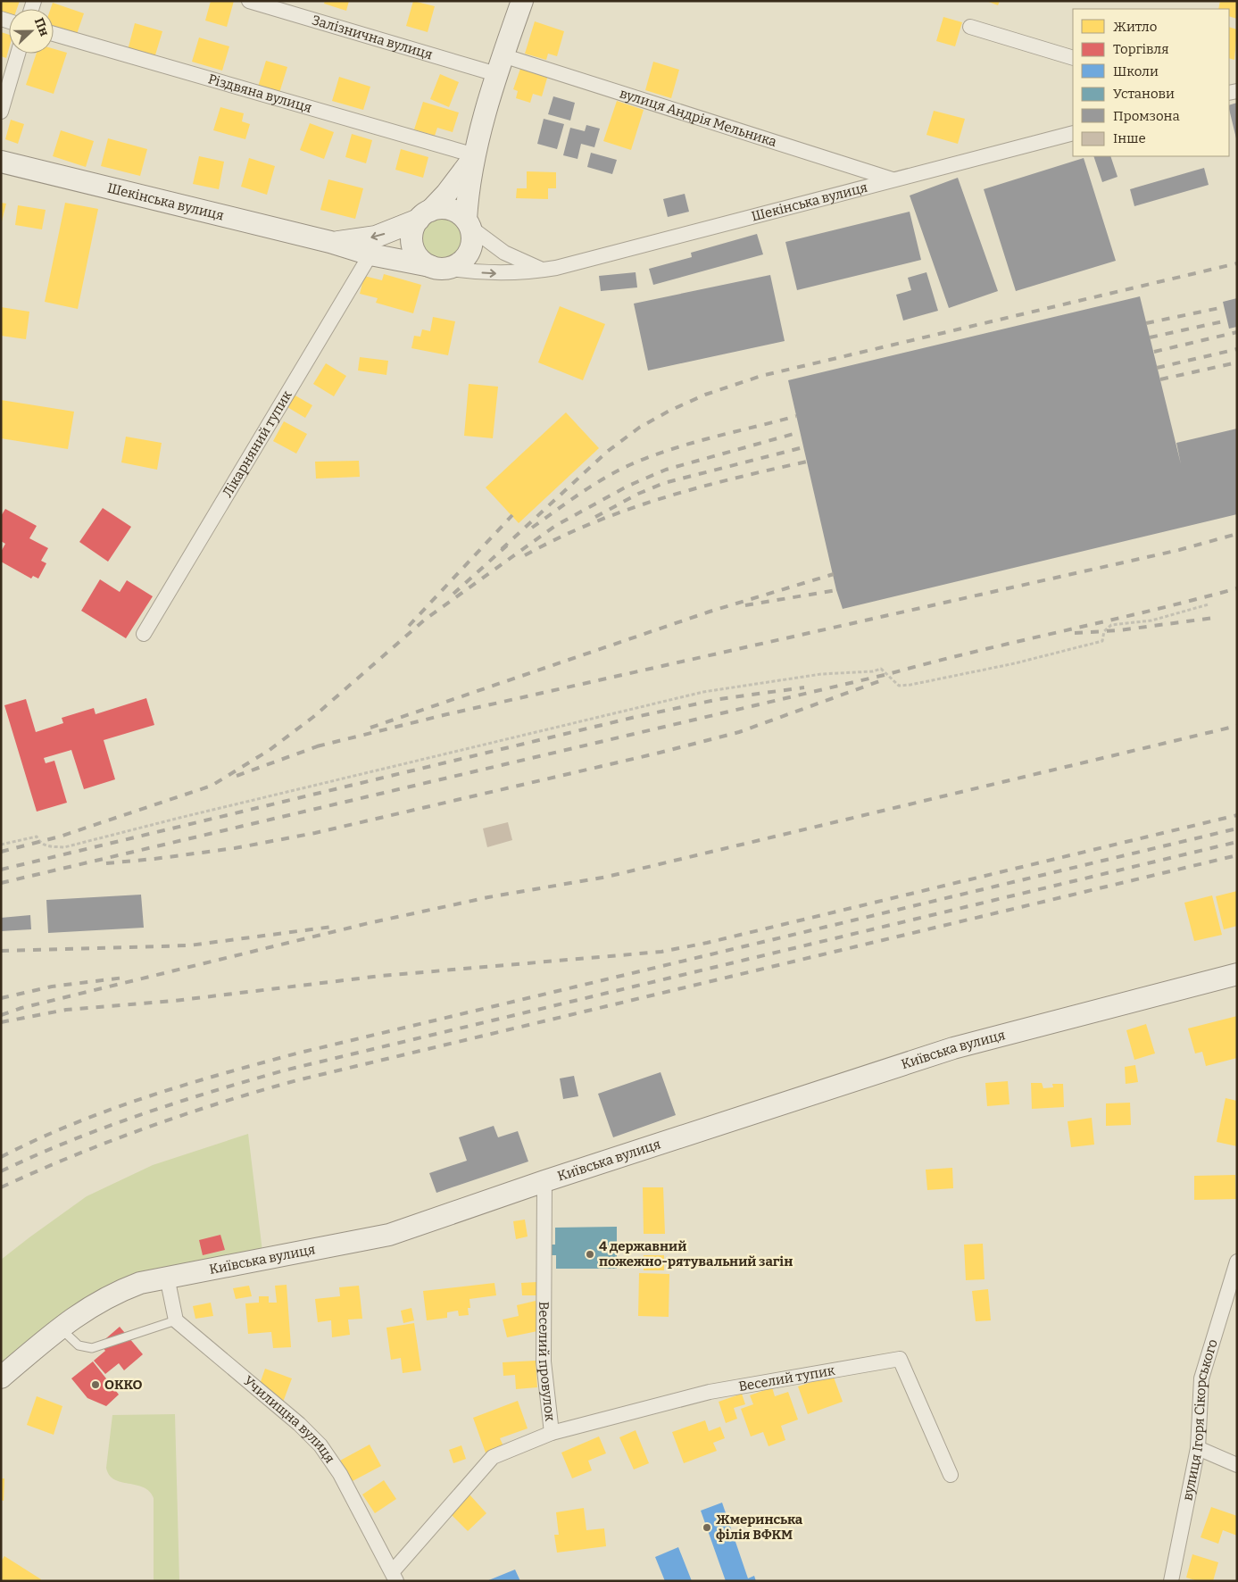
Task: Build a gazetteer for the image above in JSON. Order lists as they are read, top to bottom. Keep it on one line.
{"streets":{"street":["Залізнична вулиця","Різдвяна вулиця","вулиця Андрія Мельника","Шекінська вулиця","Лікарняний тупик","Київська вулиця","Веселий провулок","Веселий тупик","Училищна вулиця","вулиця Ігоря Сікорського"]},"crossings":[["Залізнична вулиця","вулиця Андрія Мельника"],["вулиця Андрія Мельника","Шекінська вулиця"],["Шекінська вулиця","Лікарняний тупик"],["Київська вулиця","Веселий провулок"],["Веселий провулок","Веселий тупик"],["Веселий провулок","Училищна вулиця"]],"places":["4 державний пожежно-рятувальний загін","ОККО","Жмеринська філія ВФКМ"],"legend":["Житло","Торгівля","Школи","Установи","Промзона","Інше"],"north":"right"}
